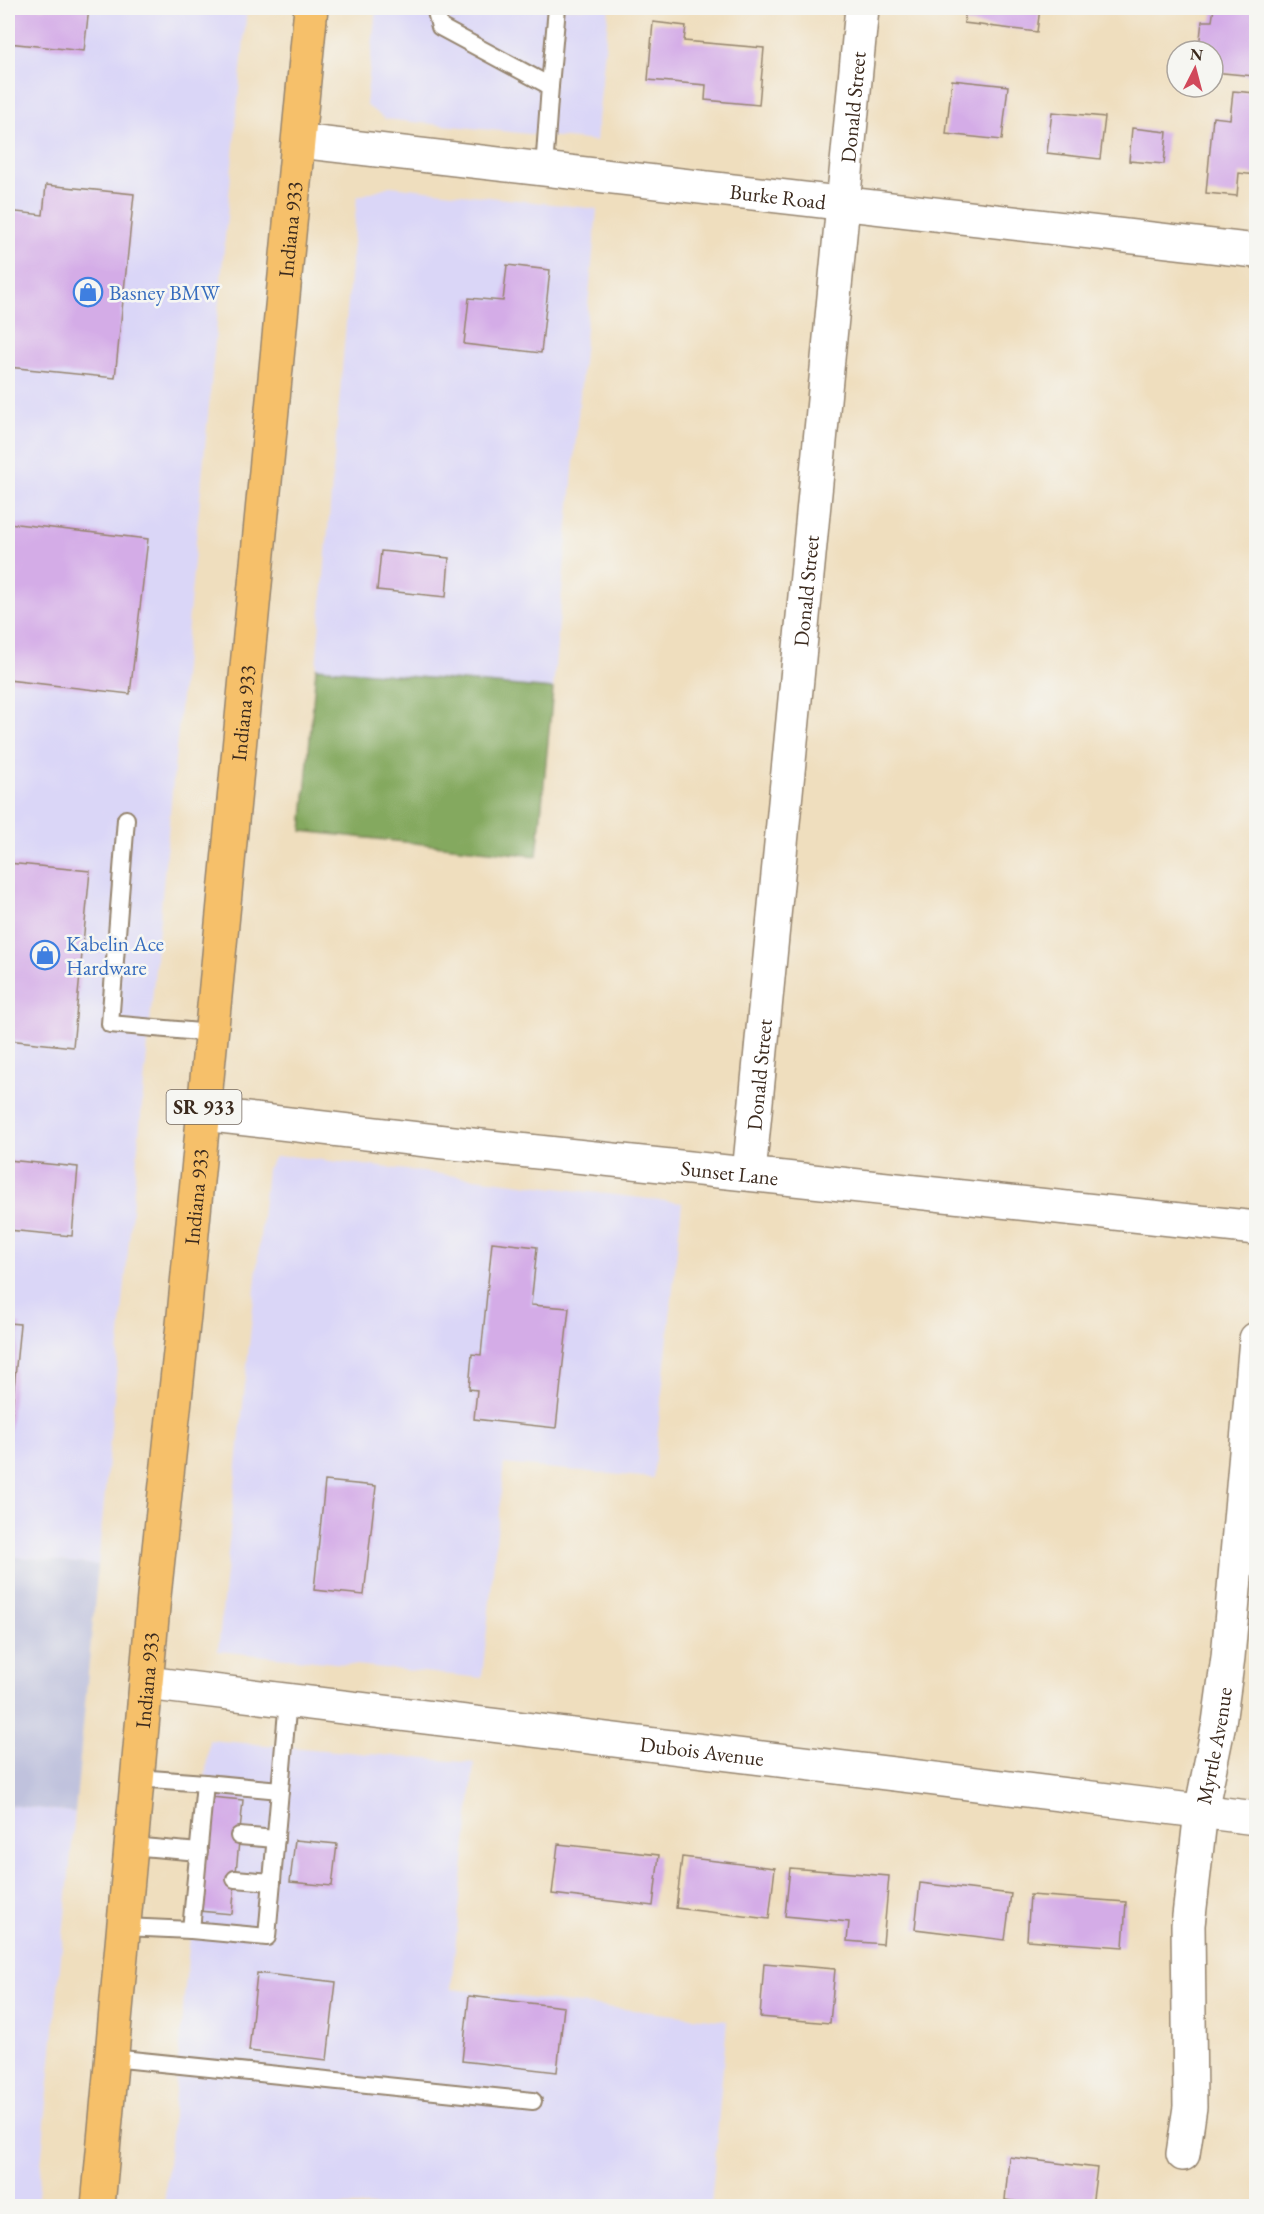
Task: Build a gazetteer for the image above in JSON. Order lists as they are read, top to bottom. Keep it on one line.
{"streets":{"main road":["Indiana 933","SR 933"],"street":["Donald Street","Burke Road","Sunset Lane","Myrtle Avenue","Dubois Avenue"]},"crossings":[["Donald Street","Burke Road"],["Donald Street","Sunset Lane"],["Burke Road","Indiana 933"],["Indiana 933","Sunset Lane"],["Indiana 933","Dubois Avenue"],["Myrtle Avenue","Dubois Avenue"]],"places":{"shop":["Basney BMW","Kabelin Ace Hardware"]},"north":"top"}
